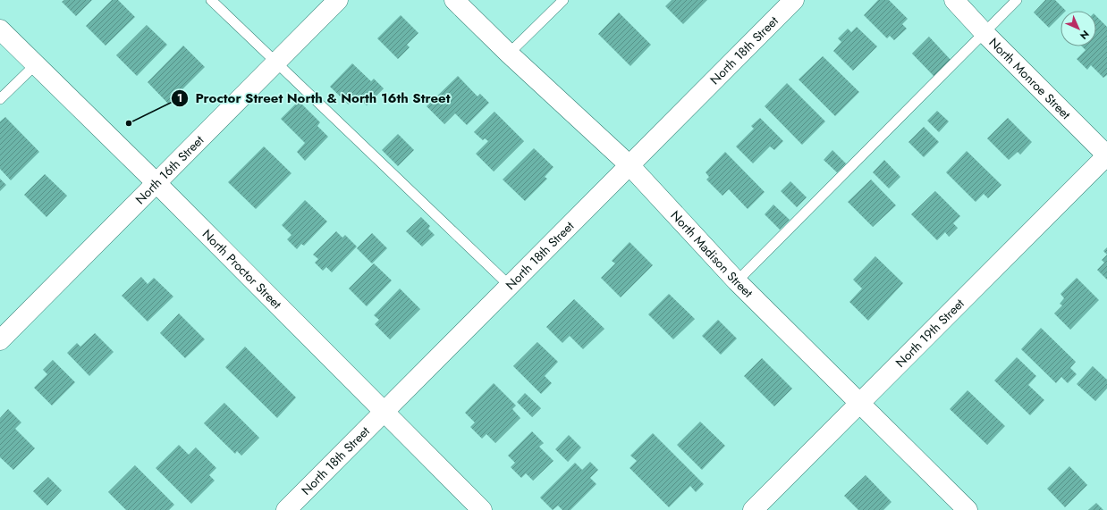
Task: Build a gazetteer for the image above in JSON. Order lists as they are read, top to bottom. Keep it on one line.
{"streets":{"street":["North 18th Street","North Monroe Street","North 16th Street","North Madison Street","North Proctor Street","North 19th Street"]},"crossings":[["North 18th Street","North Madison Street"],["North 18th Street","North Proctor Street"],["North Monroe Street","North 19th Street"],["North 16th Street","North Proctor Street"],["North Madison Street","North 19th Street"]],"places":["Proctor Street North & North 16th Street"],"north":"bottom right"}
